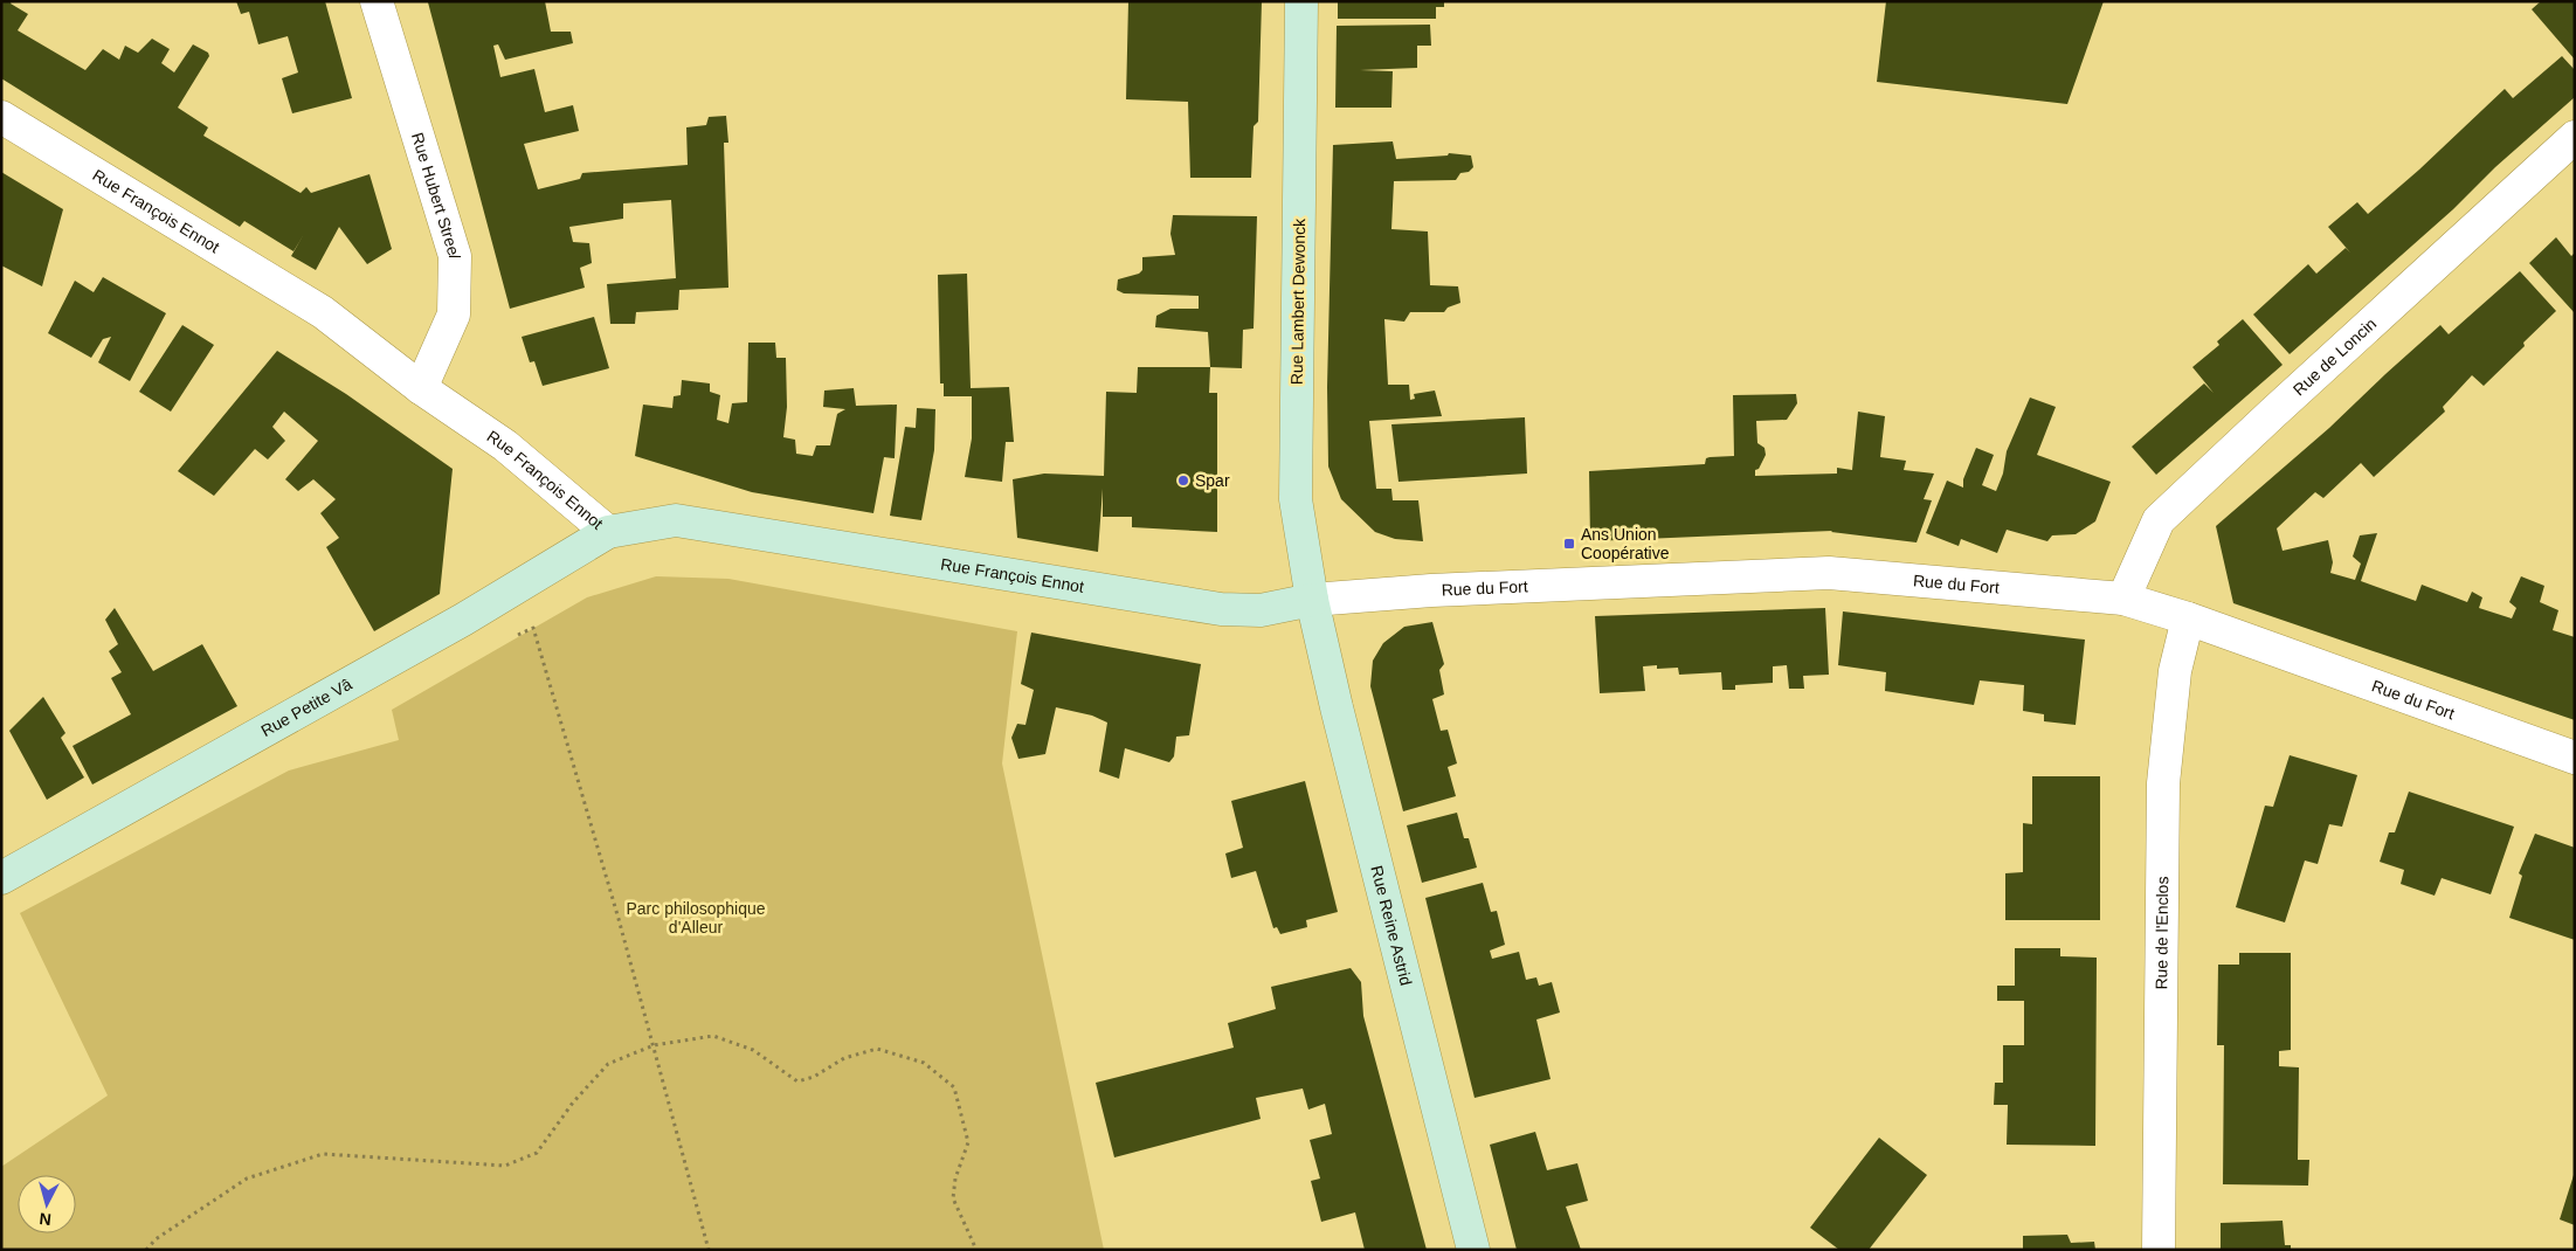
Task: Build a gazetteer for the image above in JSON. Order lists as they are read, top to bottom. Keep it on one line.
{"streets":{"street":["Rue Hubert Streel","Rue François Ennot","Rue Lambert Dewonck","Rue de Loncin","Rue du Fort","Rue Petite Vâ","Rue Reine Astrid","Rue de l'Enclos"]},"crossings":[["Rue Hubert Streel","Rue François Ennot"],["Rue François Ennot","Rue Lambert Dewonck"],["Rue François Ennot","Rue du Fort"],["Rue François Ennot","Rue Petite Vâ"],["Rue François Ennot","Rue Reine Astrid"],["Rue Lambert Dewonck","Rue du Fort"],["Rue Lambert Dewonck","Rue Reine Astrid"],["Rue de Loncin","Rue du Fort"],["Rue du Fort","Rue Reine Astrid"],["Rue du Fort","Rue de l'Enclos"]],"parks":["Parc philosophique d'Alleur"],"places":{"other":["Spar"],"transit":["Ans Union Coopérative"]},"north":"bottom"}
